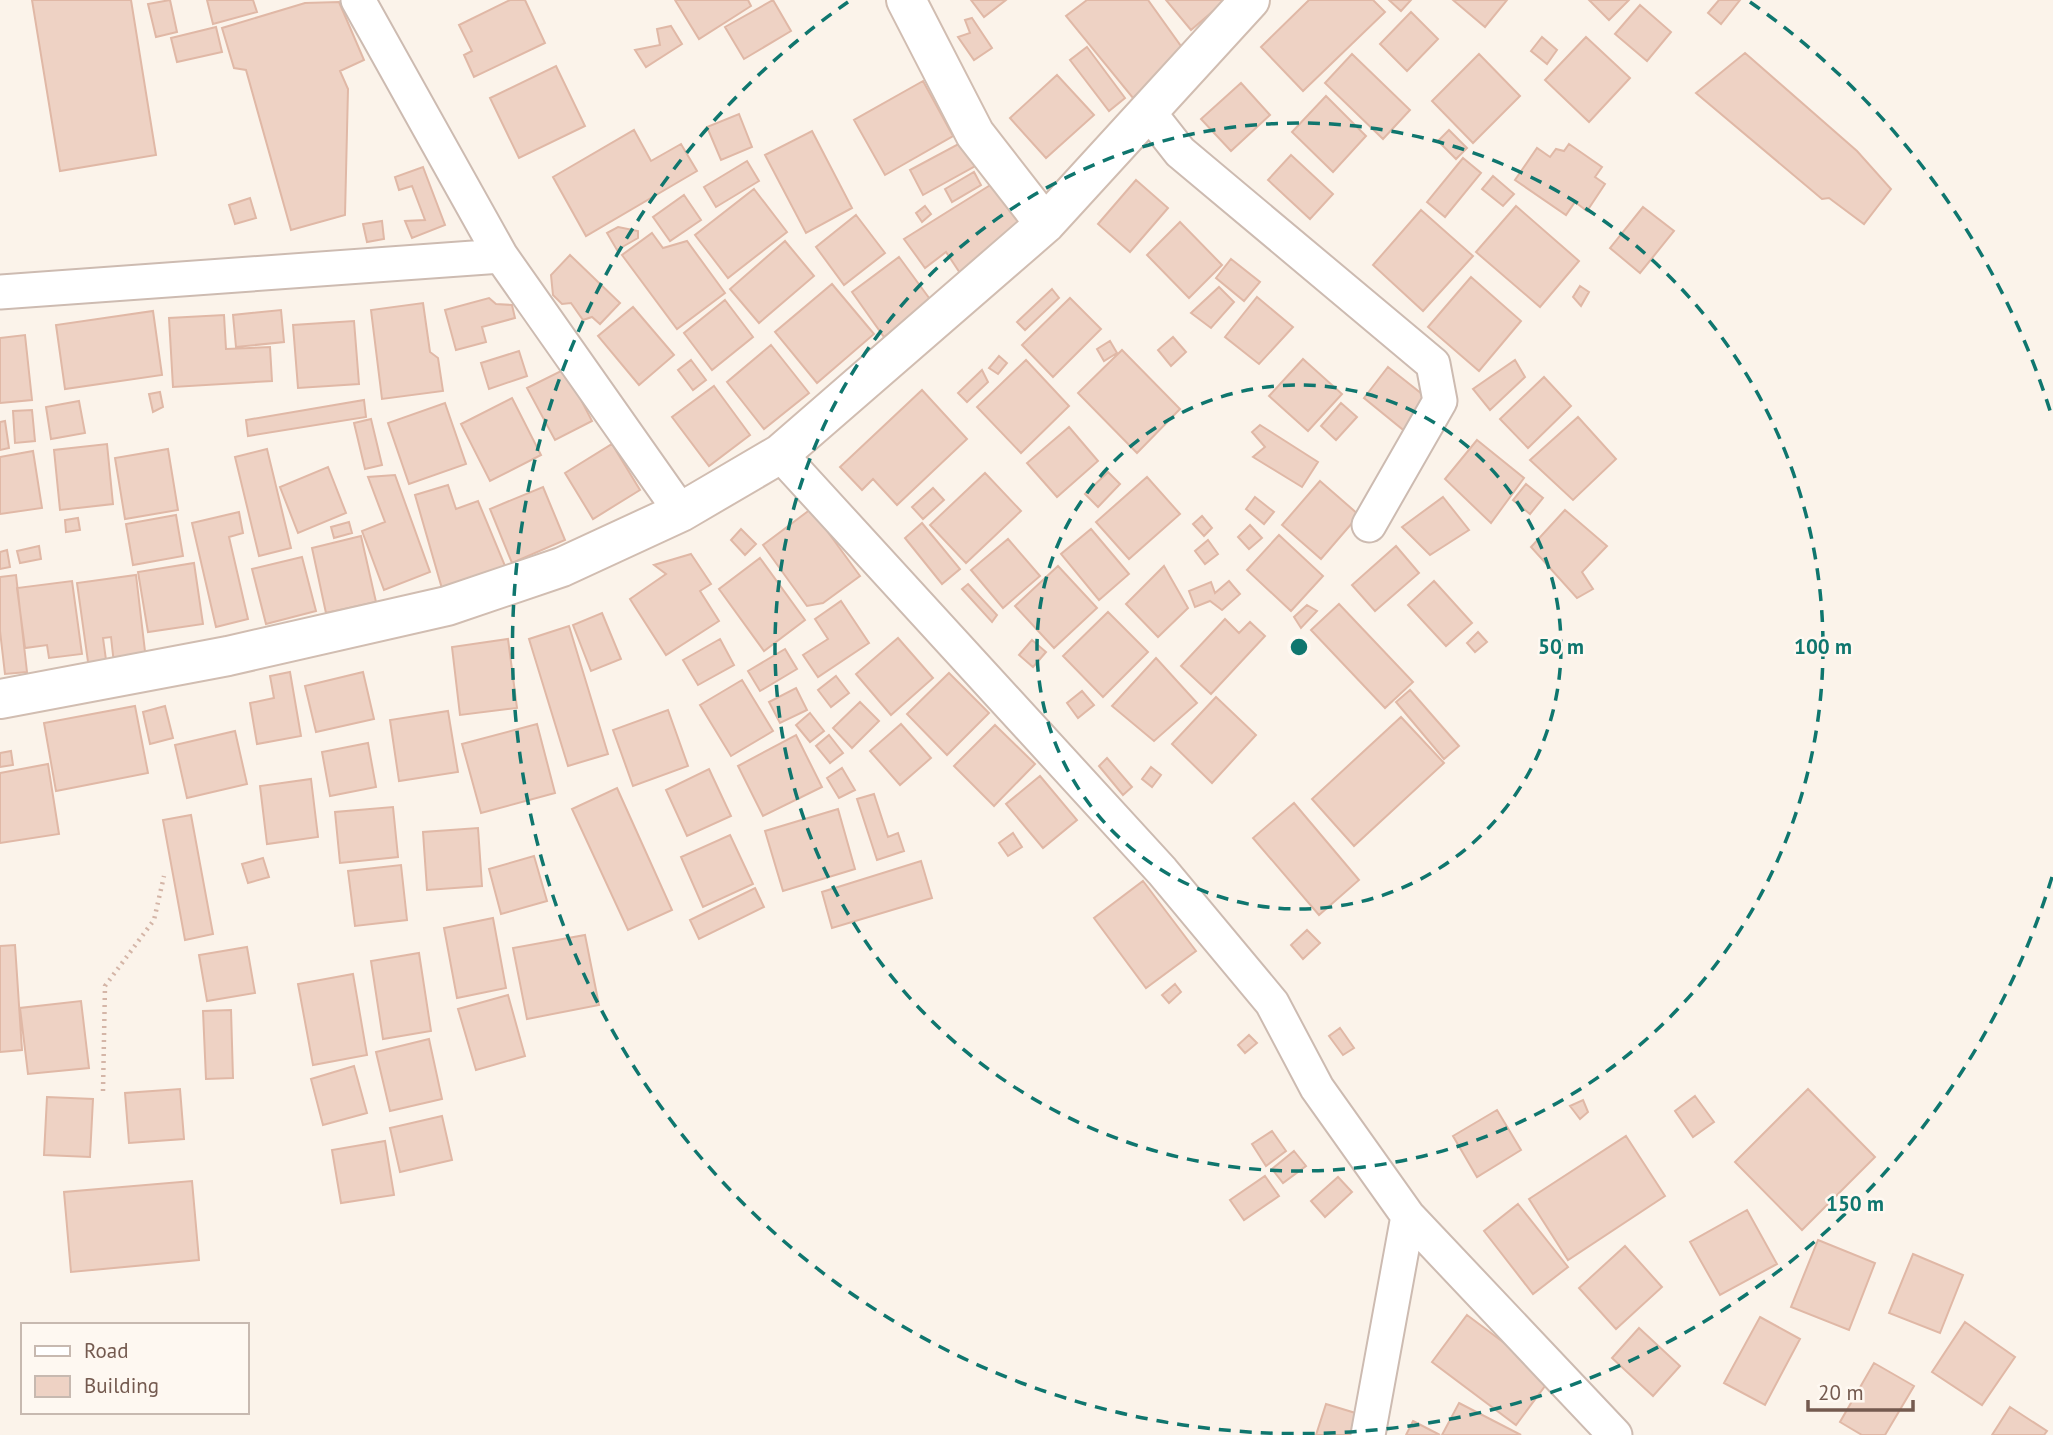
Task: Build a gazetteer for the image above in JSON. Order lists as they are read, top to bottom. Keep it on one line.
{"legend":["Road","Building"],"scale_bar":"20 m","rings":["50 m","100 m","150 m"]}
